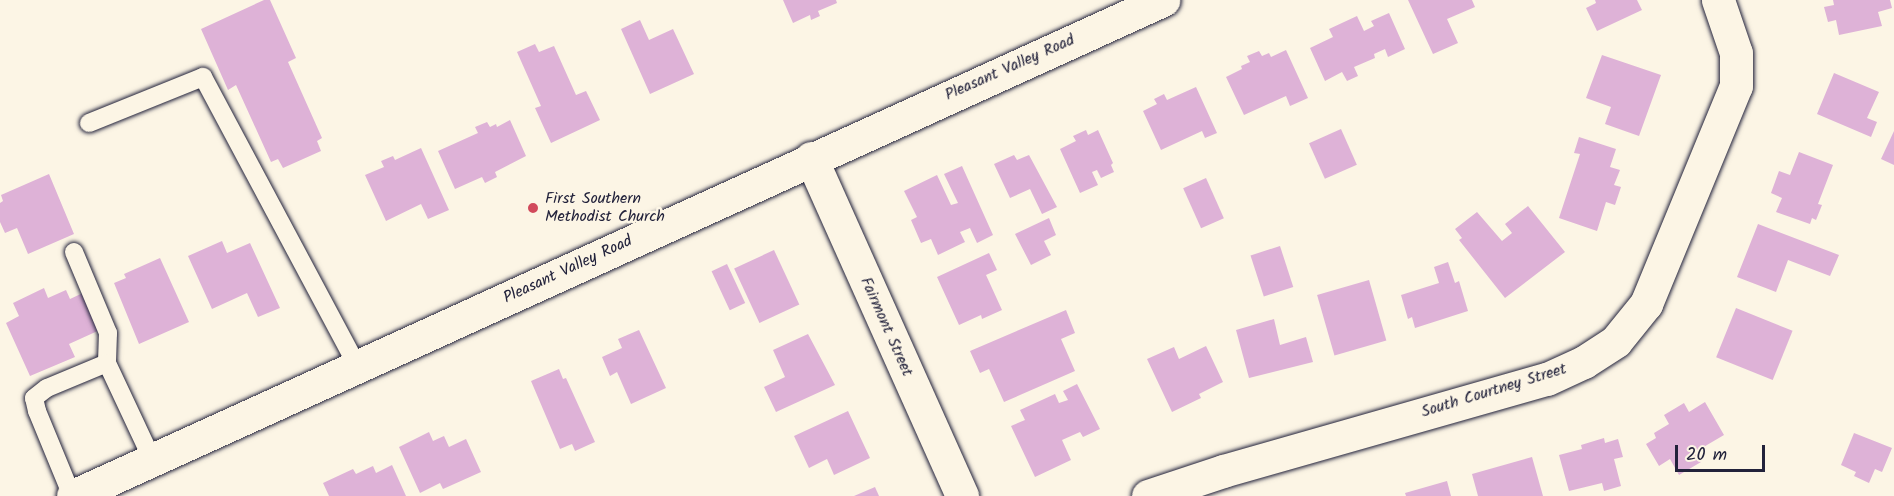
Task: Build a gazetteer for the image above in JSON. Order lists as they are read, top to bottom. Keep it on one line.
{"streets":{"street":["Pleasant Valley Road","Fairmont Street","South Courtney Street"]},"crossings":[["Pleasant Valley Road","Fairmont Street"]],"places":["First Southern Methodist Church"],"scale_bar":"20 m"}
